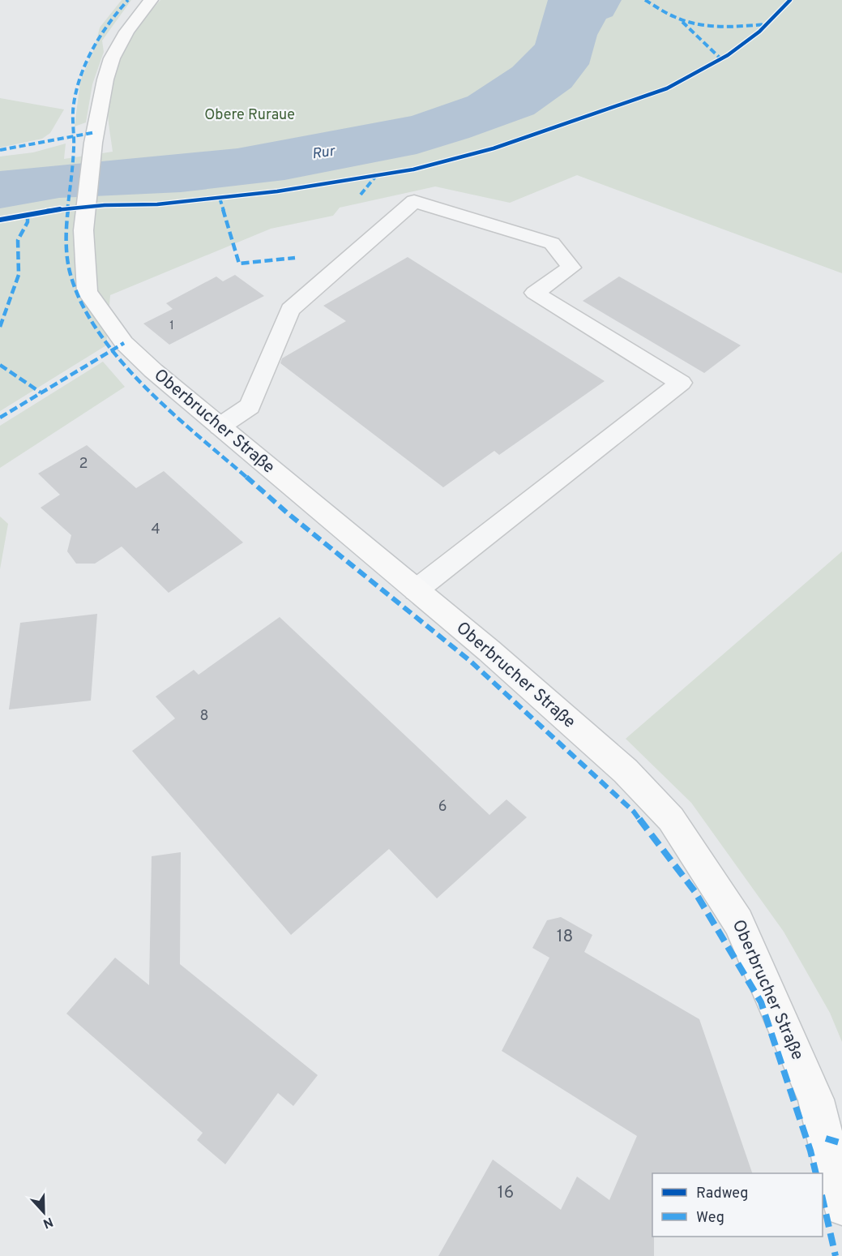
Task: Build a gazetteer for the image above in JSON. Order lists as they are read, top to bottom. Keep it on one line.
{"streets":{"main road":["Oberbrucher Straße"]},"water":["Rur"],"parks":["Obere Ruraue"],"house_numbers":["1","2","4","8","6","18","16"],"legend":["Radweg","Weg"],"north":"bottom"}
